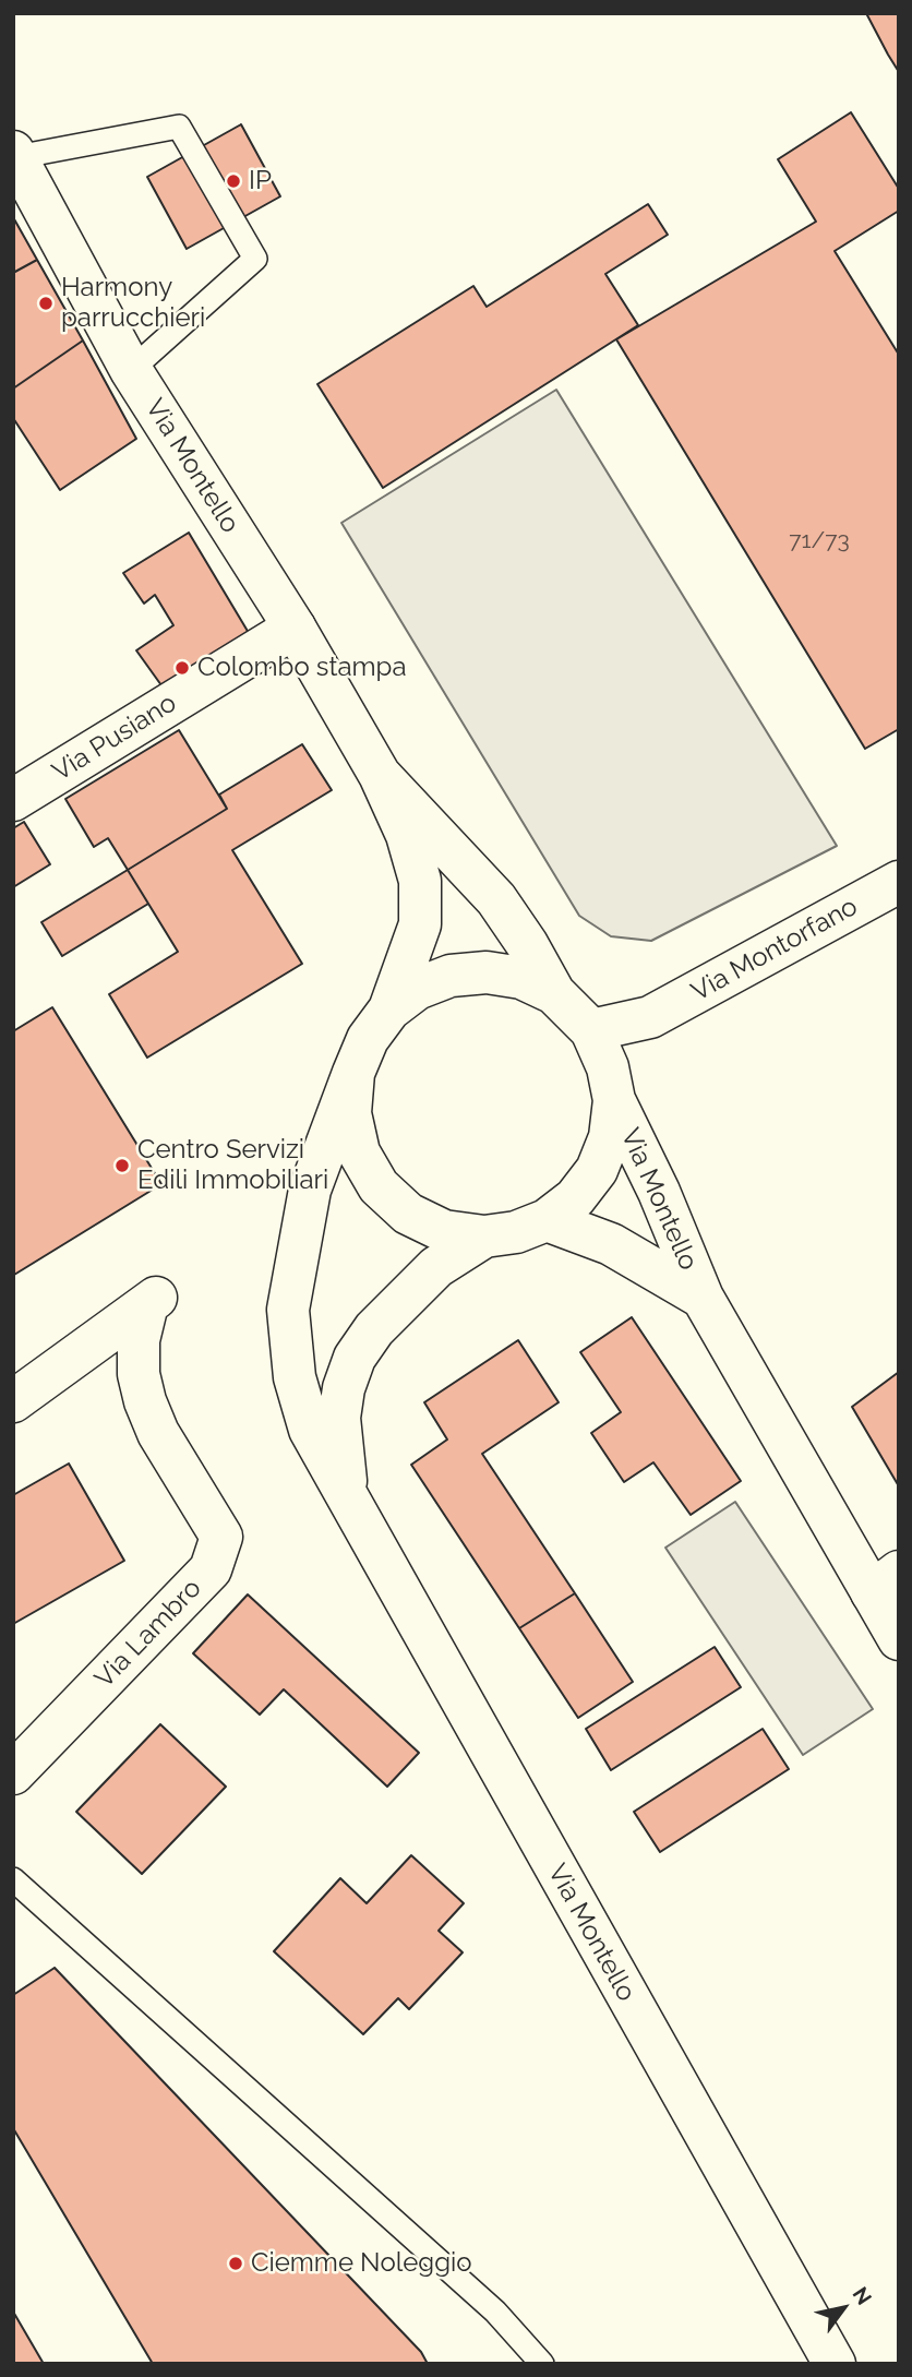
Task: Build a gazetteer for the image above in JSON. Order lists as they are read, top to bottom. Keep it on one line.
{"streets":{"street":["Via Montello","Via Pusiano","Via Montorfano","Via Lambro"]},"crossings":[["Via Montello","Via Pusiano"],["Via Montello","Via Montorfano"]],"places":["IP","Harmony parrucchieri","Colombo stampa","Centro Servizi Edili Immobiliari","Ciemme Noleggio"],"house_numbers":["71/73"],"north":"top right"}
